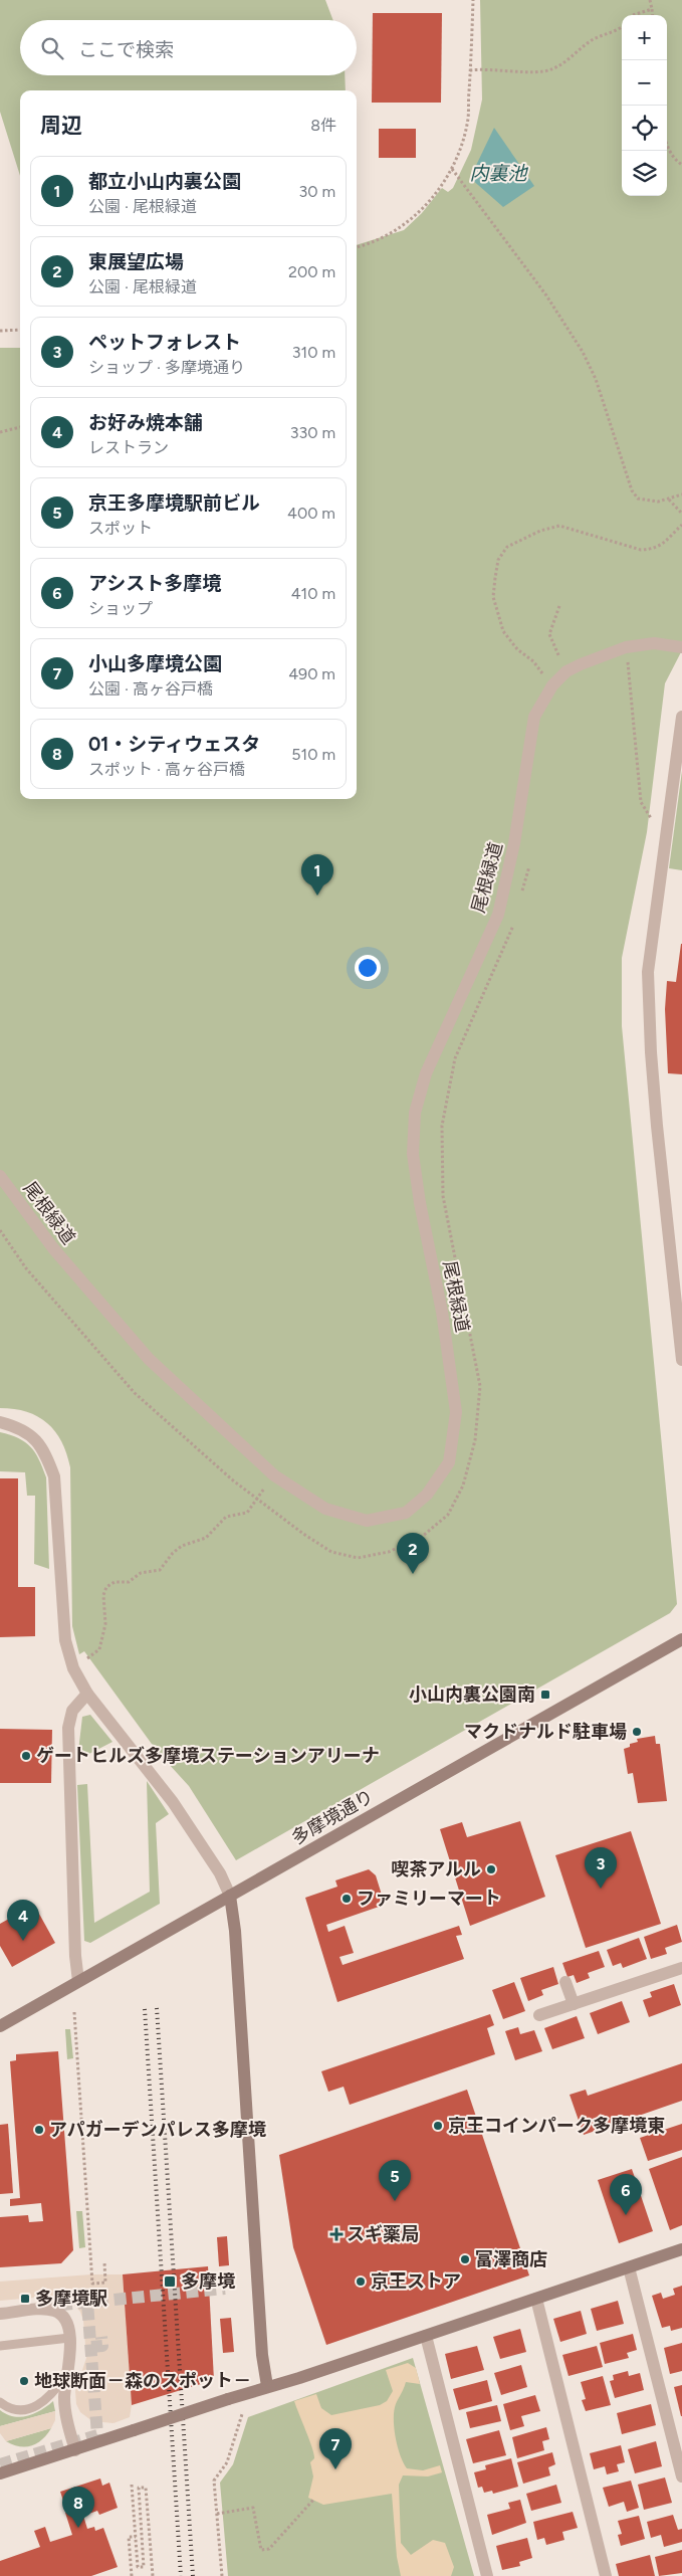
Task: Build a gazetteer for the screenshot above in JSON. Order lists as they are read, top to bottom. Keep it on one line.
{"streets":{"street":["尾根緑道","多摩境通り"]},"water":["内裏池"],"places":{"transit":["小山内裏公園南","多摩境","多摩境駅"],"other":["マクドナルド駐車場","ゲートヒルズ多摩境ステーションアリーナ","喫茶アルル","ファミリーマート","京王コインパーク多摩境東","アパガーデンパレス多摩境","富澤商店","京王ストア","地球断面－森のスポット－"],"health":["スギ薬局"]},"page":{"map_buttons":["+","−"],"search":"ここで検索","heading":["周辺","8件"],"list":[{"mark":"1","name":"都立小山内裏公園","note":"公園 · 尾根緑道","value":"30 m"},{"mark":"2","name":"東展望広場","note":"公園 · 尾根緑道","value":"200 m"},{"mark":"3","name":"ペットフォレスト","note":"ショップ · 多摩境通り","value":"310 m"},{"mark":"4","name":"お好み焼本舗","note":"レストラン","value":"330 m"},{"mark":"5","name":"京王多摩境駅前ビル","note":"スポット","value":"400 m"},{"mark":"6","name":"アシスト多摩境","note":"ショップ","value":"410 m"},{"mark":"7","name":"小山多摩境公園","note":"公園 · 高ヶ谷戸橋","value":"490 m"},{"mark":"8","name":"01・シティウェスタ","note":"スポット · 高ヶ谷戸橋","value":"510 m"}],"pins":["1","2","3","4","5","6","7","8"]}}
